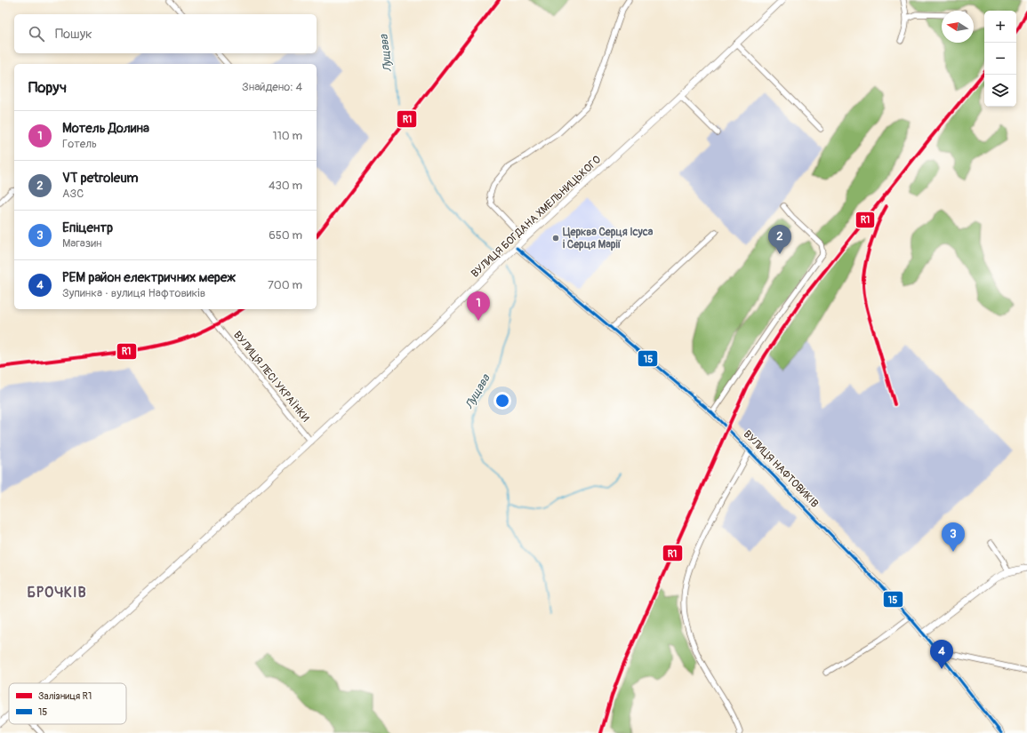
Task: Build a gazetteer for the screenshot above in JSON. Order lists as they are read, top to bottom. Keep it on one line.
{"streets":{"main road":["ВУЛИЦЯ БОГДАНА ХМЕЛЬНИЦЬКОГО"],"street":["ВУЛИЦЯ ЛЕСІ УКРАЇНКИ","ВУЛИЦЯ НАФТОВИКІВ"]},"crossings":[["ВУЛИЦЯ БОГДАНА ХМЕЛЬНИЦЬКОГО","ВУЛИЦЯ ЛЕСІ УКРАЇНКИ"],["ВУЛИЦЯ БОГДАНА ХМЕЛЬНИЦЬКОГО","ВУЛИЦЯ НАФТОВИКІВ"]],"districts":["БРОЧКІВ"],"water":["Лущава"],"places":["Церква Серця Ісуса і Серця Марії"],"lines":["rail line R1","transit line 15"],"legend":["Залізниця R1","15"],"north":"left","page":{"map_buttons":["+","−"],"search":"Пошук","heading":["Поруч","Знайдено: 4"],"list":[{"mark":"1","name":"Мотель Долина","note":"Готель","value":"110 m"},{"mark":"2","name":"VT petroleum","note":"АЗС","value":"430 m"},{"mark":"3","name":"Епіцентр","note":"Магазин","value":"650 m"},{"mark":"4","name":"РЕМ район електричних мереж","note":"Зупинка · вулиця Нафтовиків","value":"700 m"}],"pins":["2","1","3","4"]}}
